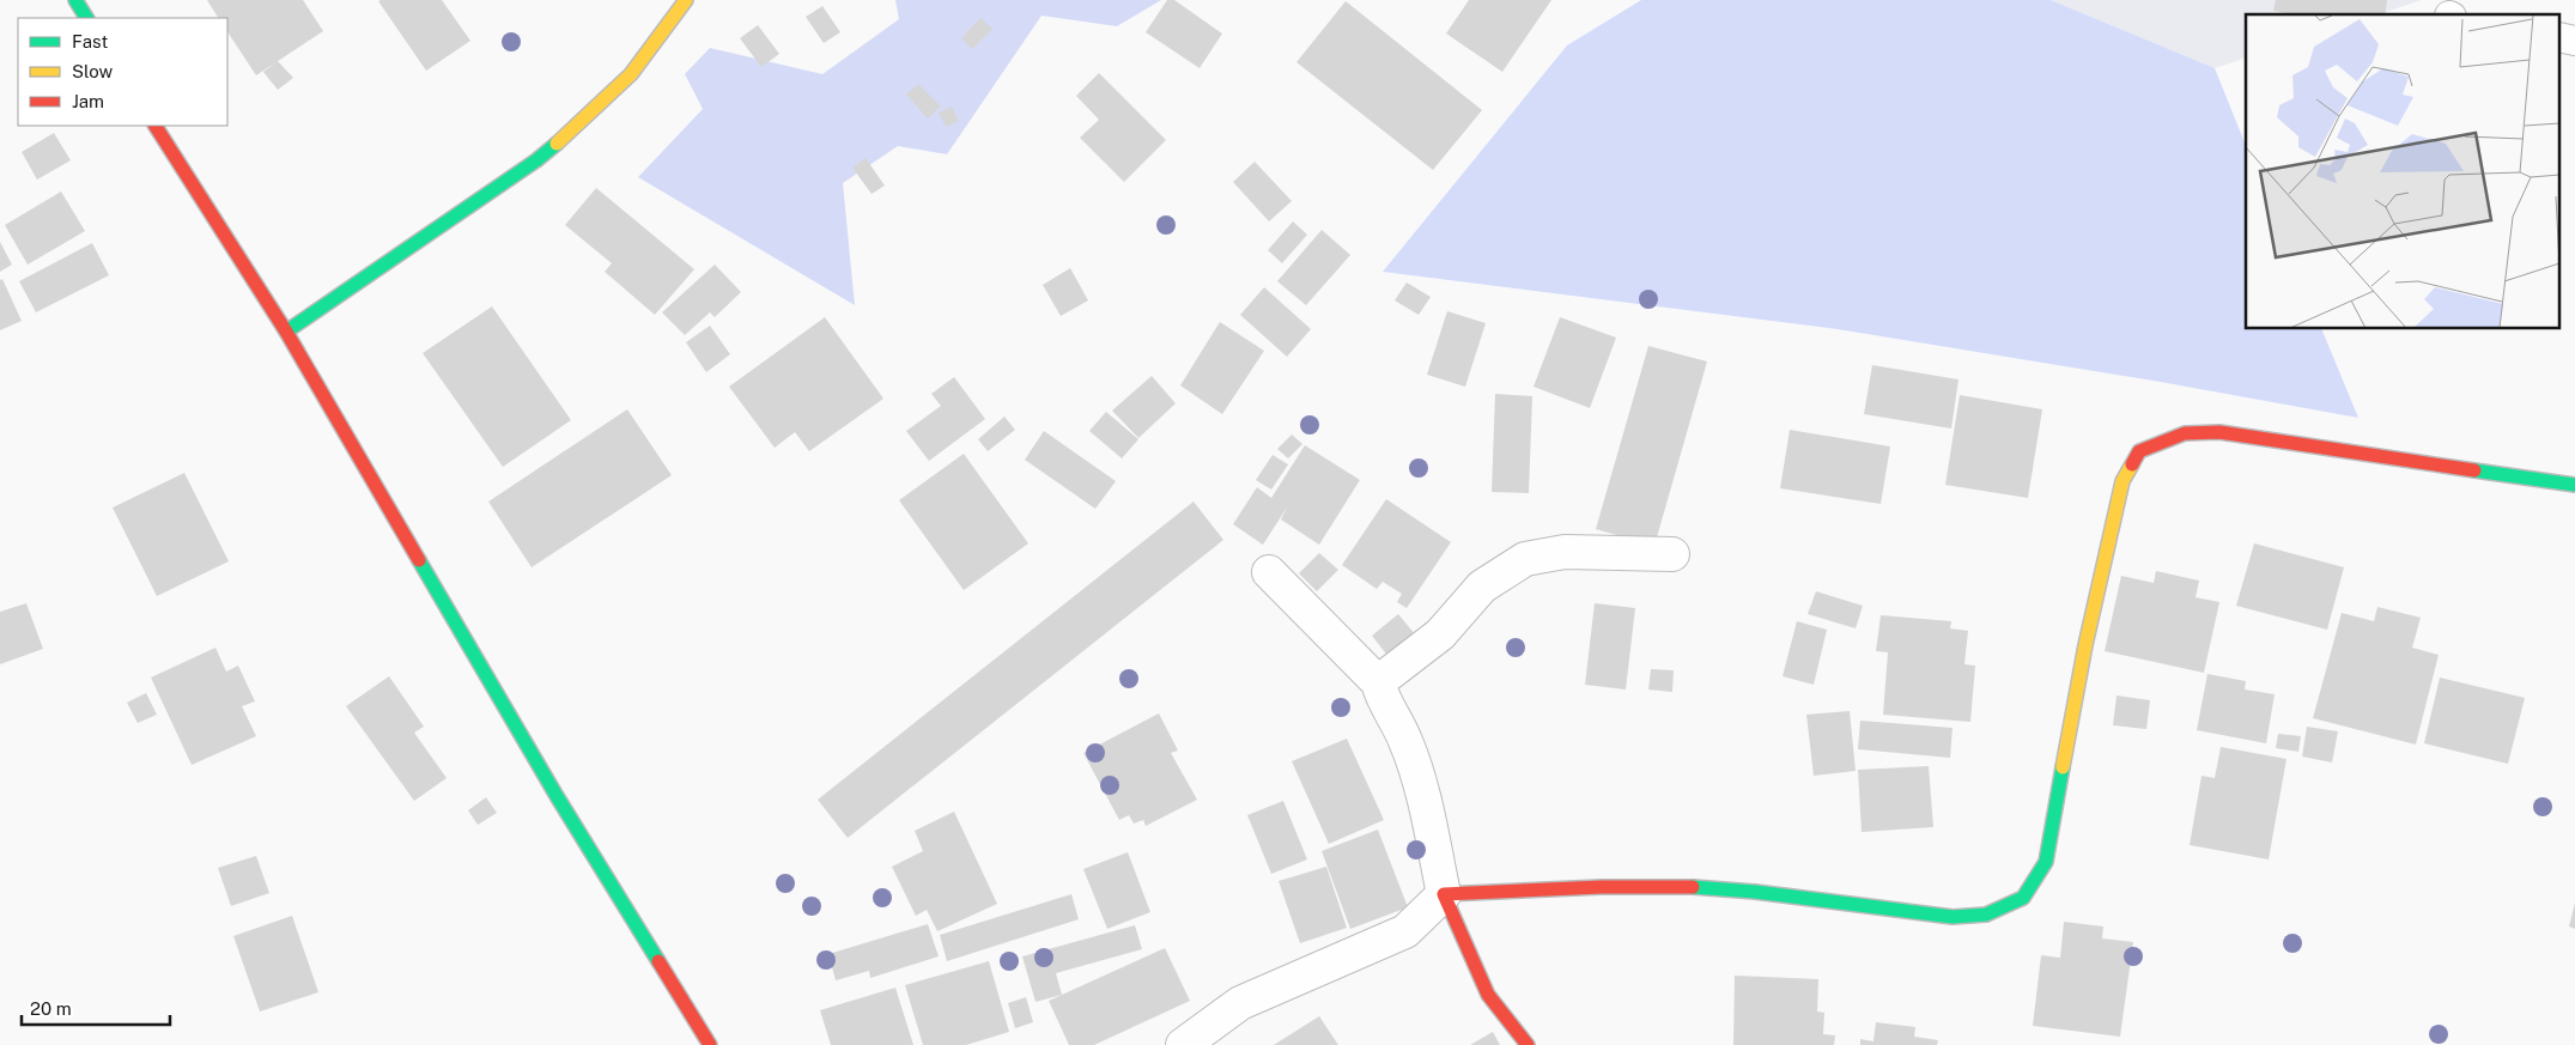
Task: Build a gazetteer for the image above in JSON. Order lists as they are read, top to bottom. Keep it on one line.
{"legend":["Fast","Slow","Jam"],"scale_bar":"20 m"}
